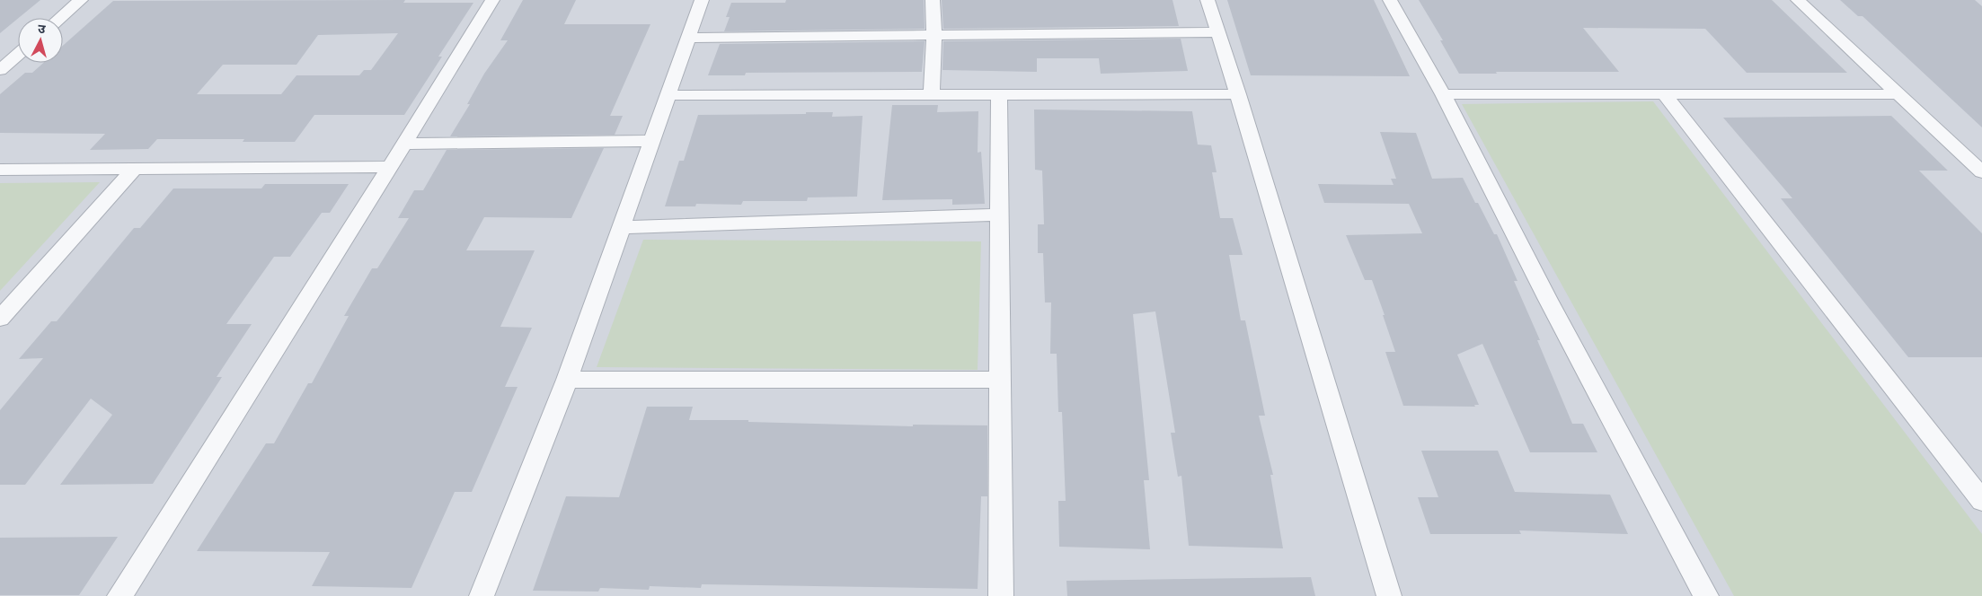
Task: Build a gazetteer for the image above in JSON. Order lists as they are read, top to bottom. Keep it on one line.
{"north":"top"}
